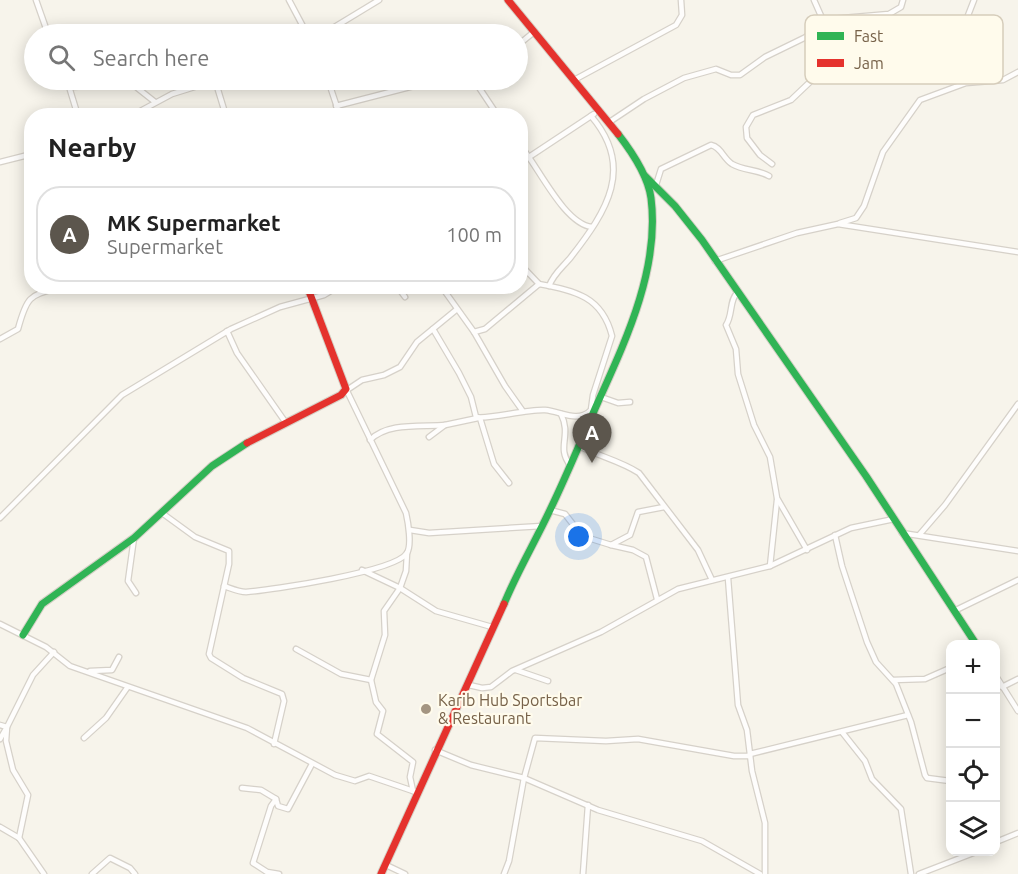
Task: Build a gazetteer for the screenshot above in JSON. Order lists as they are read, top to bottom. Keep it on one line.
{"places":["Karib Hub Sportsbar & Restaurant"],"legend":["Fast","Jam"],"page":{"search":"Search here","heading":"Nearby","list":[{"mark":"A","name":"MK Supermarket","note":"Supermarket","value":"100 m"}],"pins":"A","map_buttons":["+","−"]}}
